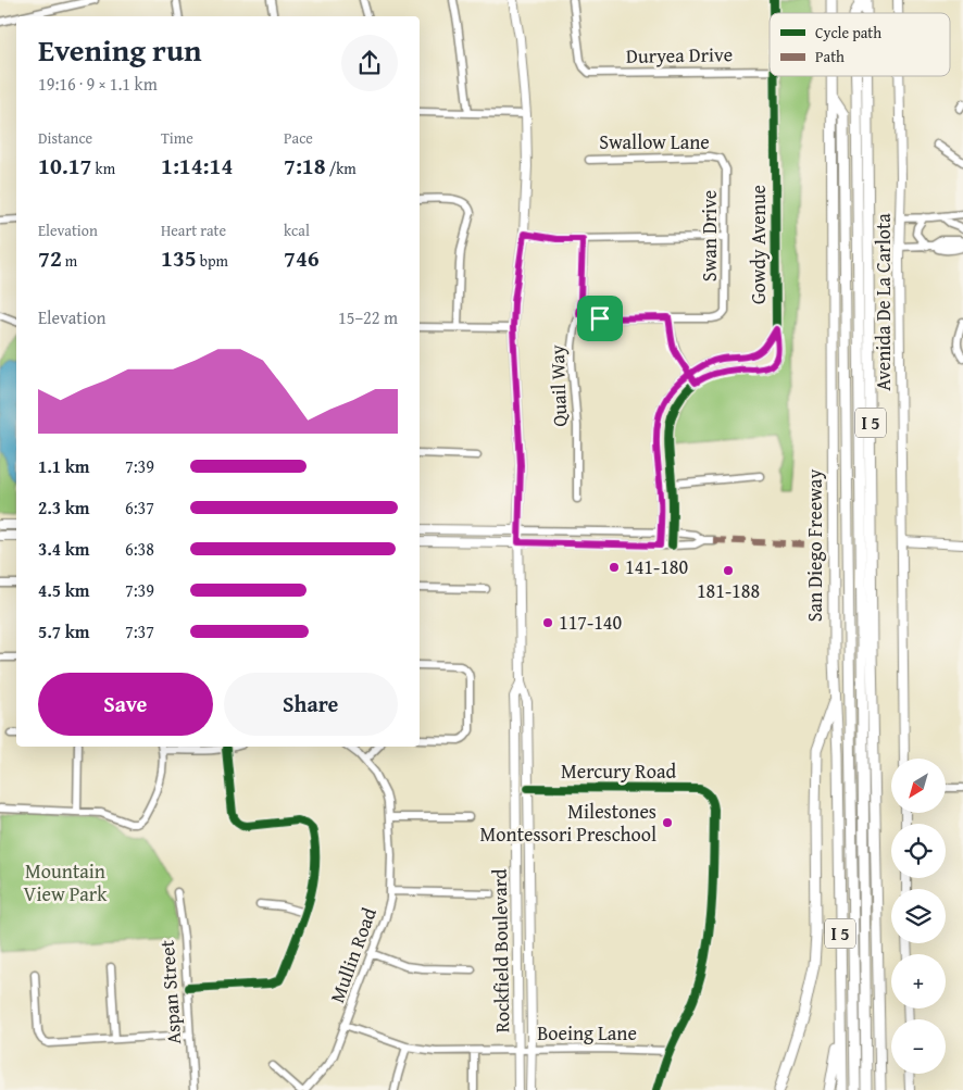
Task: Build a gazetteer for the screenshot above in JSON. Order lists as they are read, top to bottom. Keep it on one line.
{"streets":{"highway":["I 5","San Diego Freeway"],"main road":["Avenida De La Carlota","Rockfield Boulevard"],"street":["Duryea Drive","Swallow Lane","Swan Drive","Gowdy Avenue","Quail Way","Mercury Road","Mullin Road","Aspan Street","Boeing Lane"]},"crossings":[["Swallow Lane","Swan Drive"],["Mercury Road","Rockfield Boulevard"],["Mercury Road","Boeing Lane"],["Rockfield Boulevard","Boeing Lane"],["Mullin Road","Boeing Lane"]],"parks":["Mountain View Park"],"places":["141-180","181-188","117-140","Milestones Montessori Preschool"],"legend":["Cycle path","Path"],"north":"bottom left","page":{"heading":["Evening run","19:16 · 9 × 1.1 km"],"stats":[["Distance","10.17 km"],["Time","1:14:14"],["Pace","7:18 /km"],["Elevation","72 m"],["Heart rate","135 bpm"],["kcal","746"]],"chart":["Elevation","15–22 m"],"list":[{"name":"1.1 km","note":"7:39"},{"name":"2.3 km","note":"6:37"},{"name":"3.4 km","note":"6:38"},{"name":"4.5 km","note":"7:39"},{"name":"5.7 km","note":"7:37"}],"buttons":["Save","Share"],"map_buttons":["+","−"]}}
